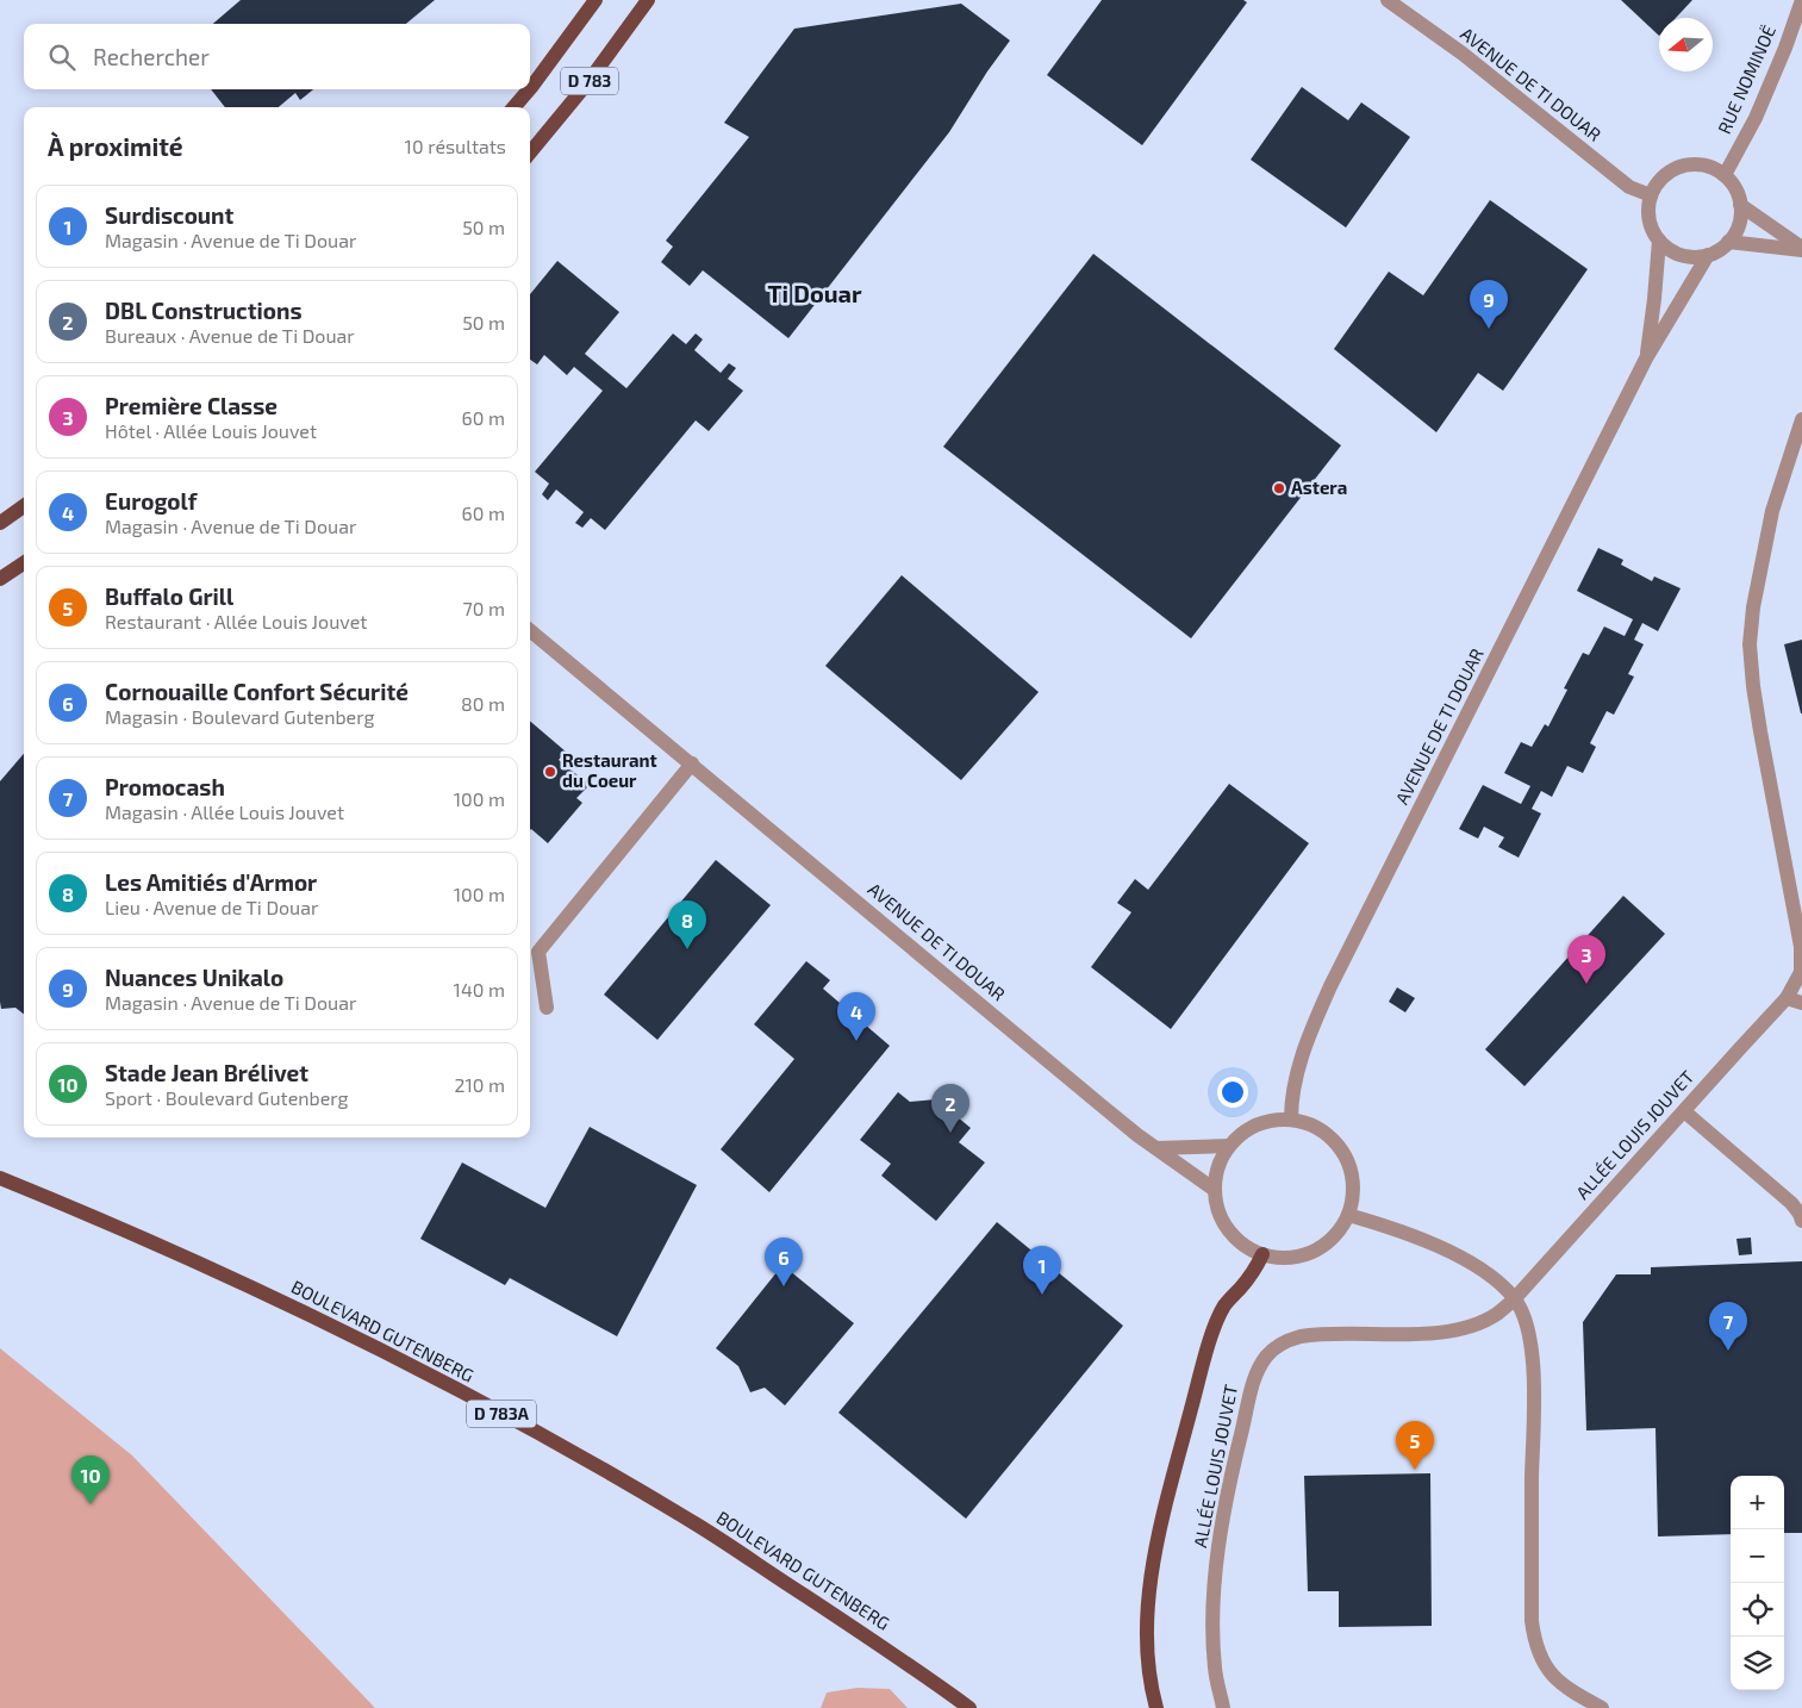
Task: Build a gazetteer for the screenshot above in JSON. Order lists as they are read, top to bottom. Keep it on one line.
{"streets":{"main road":["D 783","BOULEVARD GUTENBERG","D 783A"],"street":["RUE NOMINOË","AVENUE DE TI DOUAR","ALLÉE LOUIS JOUVET"]},"crossings":[["RUE NOMINOË","AVENUE DE TI DOUAR"]],"districts":["Ti Douar"],"places":["Astera","Restaurant du Coeur"],"north":"left","page":{"search":"Rechercher","heading":["À proximité","10 résultats"],"list":[{"mark":"1","name":"Surdiscount","note":"Magasin · Avenue de Ti Douar","value":"50 m"},{"mark":"2","name":"DBL Constructions","note":"Bureaux · Avenue de Ti Douar","value":"50 m"},{"mark":"3","name":"Première Classe","note":"Hôtel · Allée Louis Jouvet","value":"60 m"},{"mark":"4","name":"Eurogolf","note":"Magasin · Avenue de Ti Douar","value":"60 m"},{"mark":"5","name":"Buffalo Grill","note":"Restaurant · Allée Louis Jouvet","value":"70 m"},{"mark":"6","name":"Cornouaille Confort Sécurité","note":"Magasin · Boulevard Gutenberg","value":"80 m"},{"mark":"7","name":"Promocash","note":"Magasin · Allée Louis Jouvet","value":"100 m"},{"mark":"8","name":"Les Amitiés d'Armor","note":"Lieu · Avenue de Ti Douar","value":"100 m"},{"mark":"9","name":"Nuances Unikalo","note":"Magasin · Avenue de Ti Douar","value":"140 m"},{"mark":"10","name":"Stade Jean Brélivet","note":"Sport · Boulevard Gutenberg","value":"210 m"}],"pins":["9","8","3","4","2","6","1","7","5","10"],"map_buttons":["+","−"]}}
